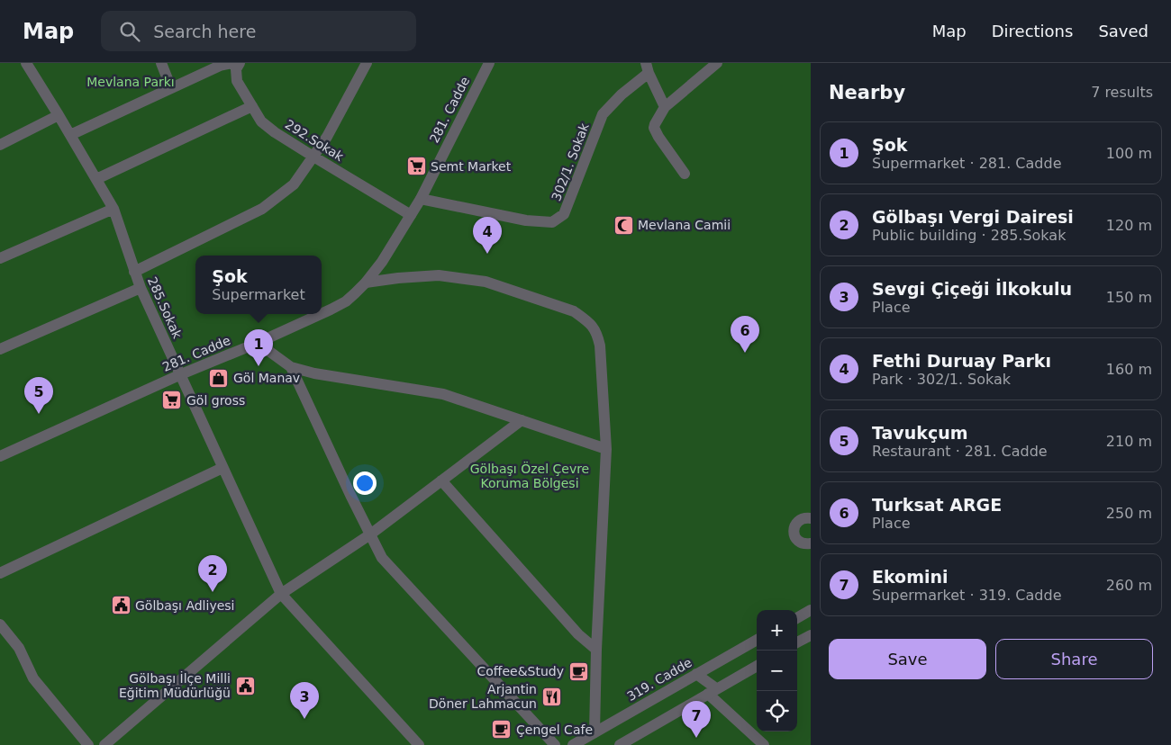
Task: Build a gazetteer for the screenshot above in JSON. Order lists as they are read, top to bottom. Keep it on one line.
{"streets":{"street":["281. Cadde","292.Sokak","302/1. Sokak","285.Sokak","319. Cadde"]},"crossings":[["281. Cadde","292.Sokak"],["281. Cadde","302/1. Sokak"],["281. Cadde","285.Sokak"]],"parks":["Mevlana Parkı","Gölbaşı Özel Çevre Koruma Bölgesi"],"places":{"supermarket":["Semt Market","Göl gross"],"mosque":["Mevlana Camii"],"shop":["Göl Manav"],"public building":["Gölbaşı Adliyesi","Gölbaşı İlçe Milli Eğitim Müdürlüğü"],"cafe":["Coffee&Study","Çengel Cafe"],"restaurant":["Arjantin Döner Lahmacun"]},"page":{"header":"Map","search":"Search here","nav":["Map","Directions","Saved"],"heading":["Nearby","7 results"],"list":[{"mark":"1","name":"Şok","note":"Supermarket · 281. Cadde","value":"100 m"},{"mark":"2","name":"Gölbaşı Vergi Dairesi","note":"Public building · 285.Sokak","value":"120 m"},{"mark":"3","name":"Sevgi Çiçeği İlkokulu","note":"Place","value":"150 m"},{"mark":"4","name":"Fethi Duruay Parkı","note":"Park · 302/1. Sokak","value":"160 m"},{"mark":"5","name":"Tavukçum","note":"Restaurant · 281. Cadde","value":"210 m"},{"mark":"6","name":"Turksat ARGE","note":"Place","value":"250 m"},{"mark":"7","name":"Ekomini","note":"Supermarket · 319. Cadde","value":"260 m"}],"pins":["4","6","1","5","2","3","7"],"popup":["Şok","Supermarket"],"map_buttons":["+","−"],"buttons":["Save","Share"]}}
